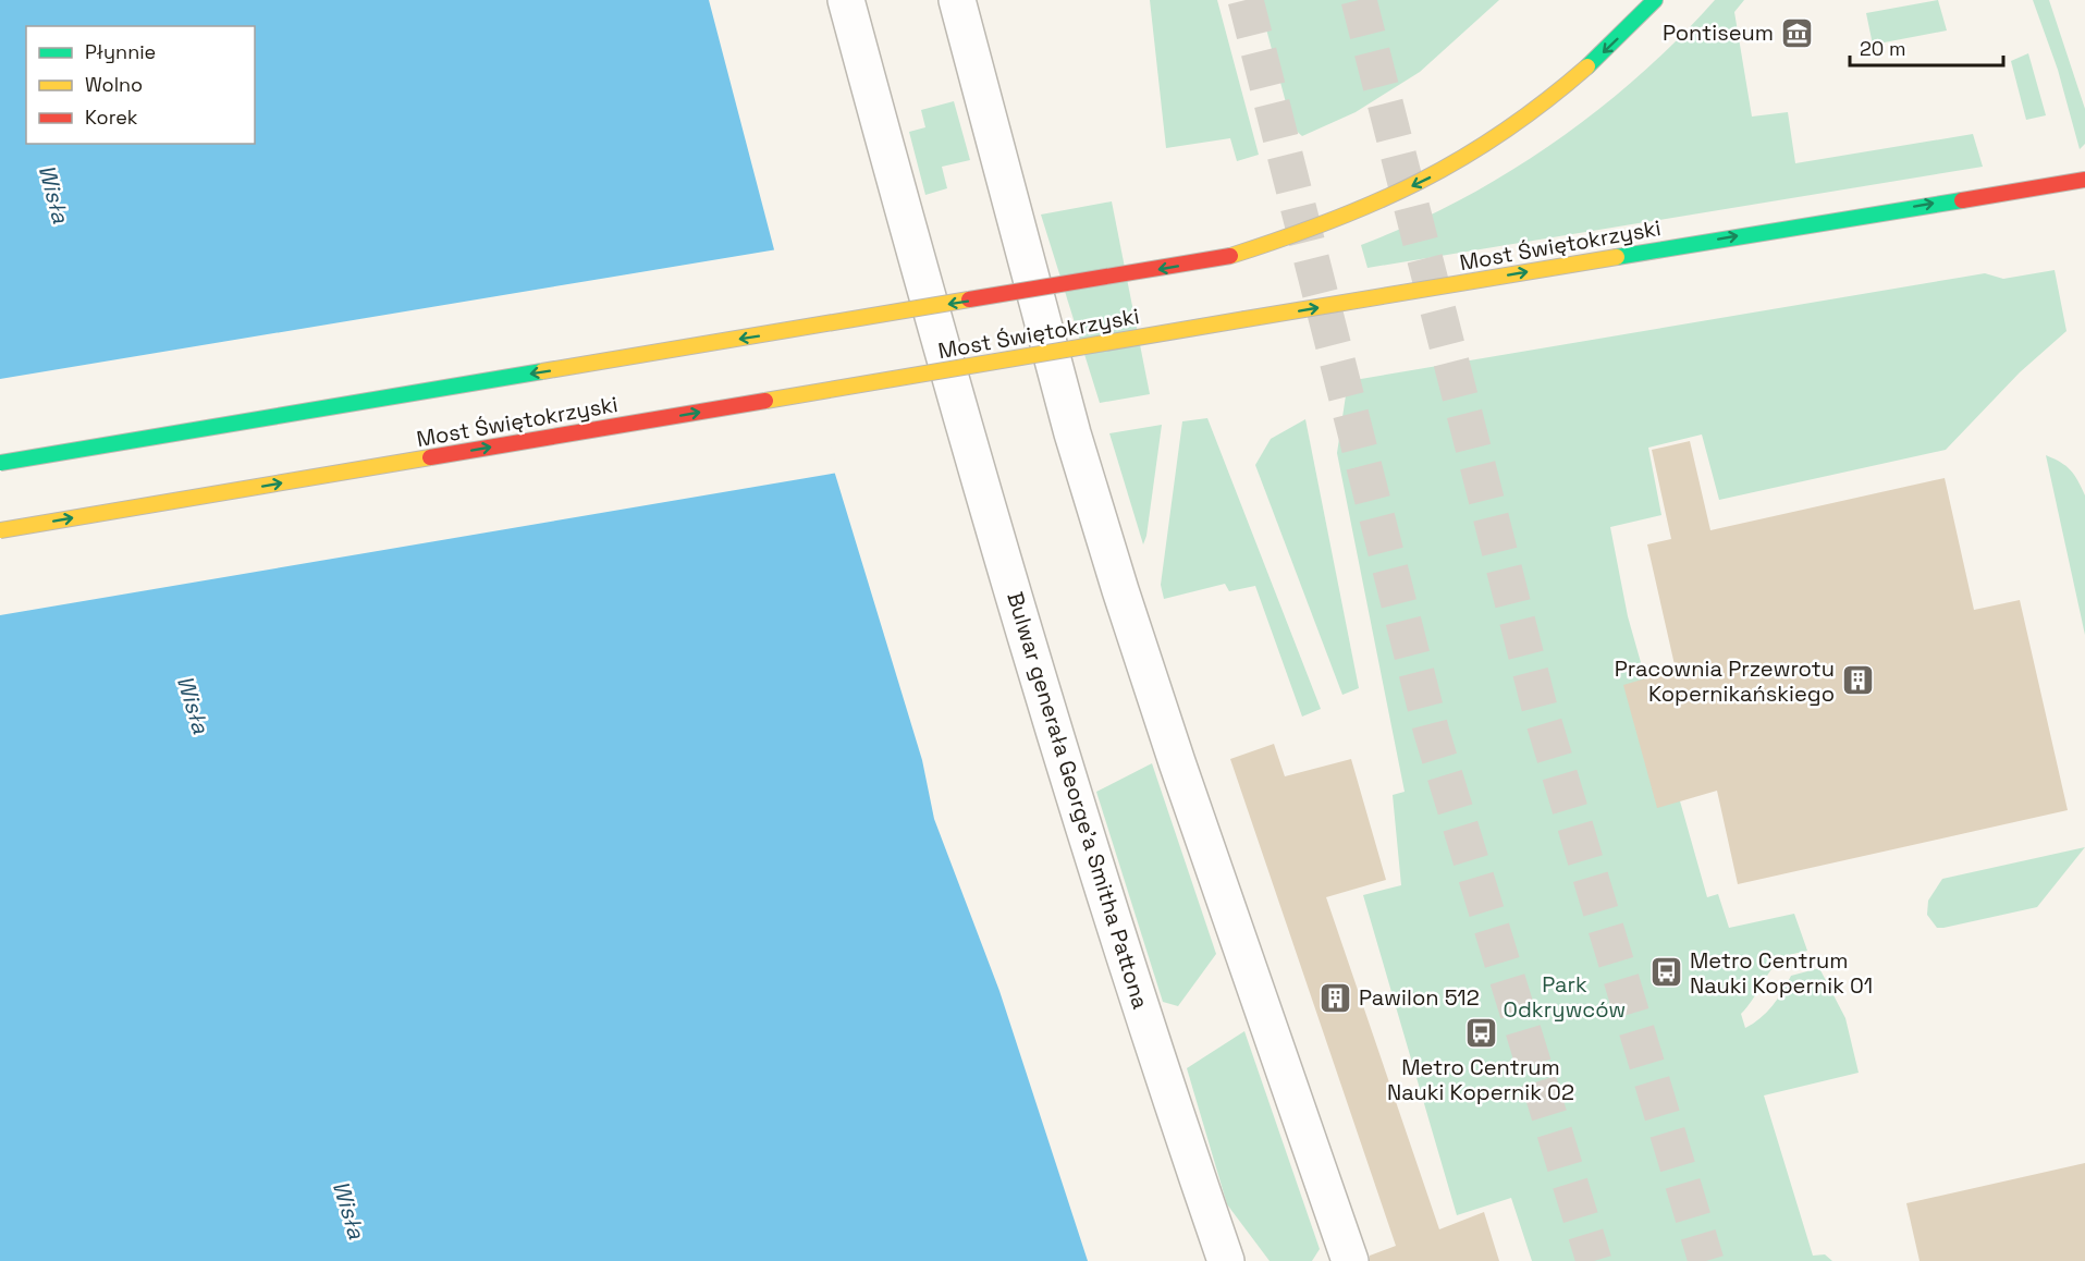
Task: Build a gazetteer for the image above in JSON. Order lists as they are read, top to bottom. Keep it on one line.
{"streets":{"street":["Most Świętokrzyski","Bulwar generała George'a Smitha Pattona"]},"water":["Wisła"],"parks":["Park Odkrywców"],"places":{"museum":["Pontiseum"],"building":["Pracownia Przewrotu Kopernikańskiego","Pawilon 512"],"bus stop":["Metro Centrum Nauki Kopernik 01","Metro Centrum Nauki Kopernik 02"]},"legend":["Płynnie","Wolno","Korek"],"scale_bar":"20 m"}
